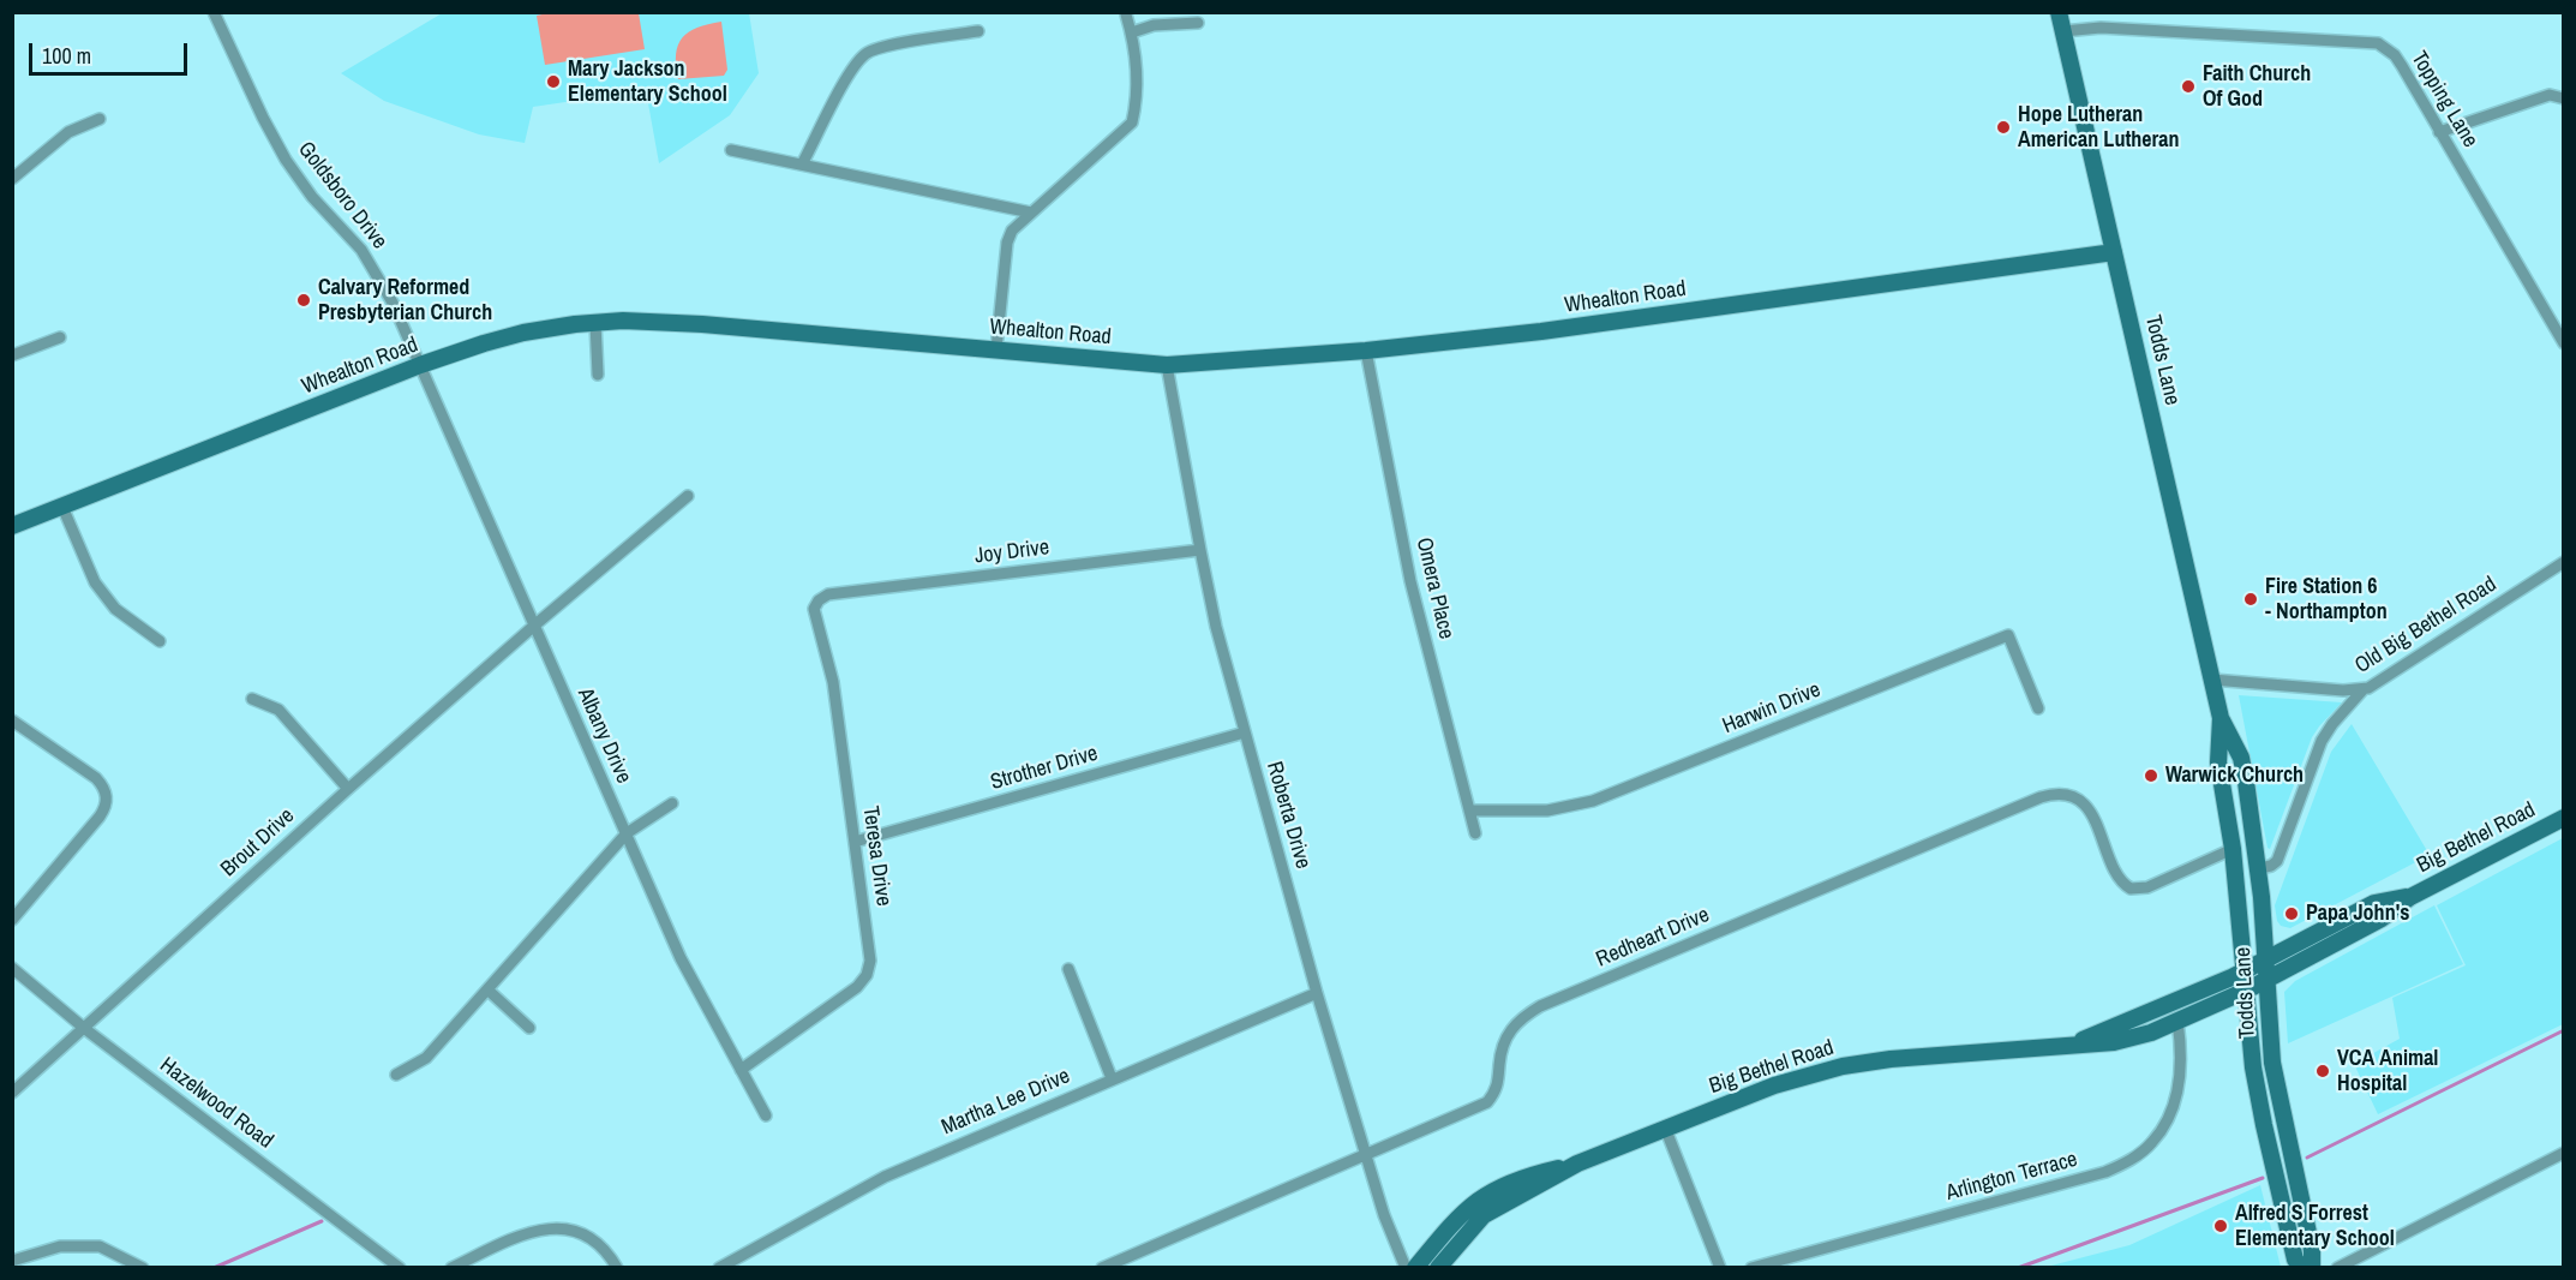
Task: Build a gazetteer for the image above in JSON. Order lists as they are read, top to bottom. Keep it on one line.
{"streets":{"main road":["Whealton Road","Todds Lane","Big Bethel Road"],"street":["Topping Lane","Goldsboro Drive","Joy Drive","Omera Place","Old Big Bethel Road","Harwin Drive","Albany Drive","Strother Drive","Roberta Drive","Brout Drive","Teresa Drive","Redheart Drive","Martha Lee Drive","Hazelwood Road","Arlington Terrace"]},"crossings":[["Topping Lane","Todds Lane"],["Goldsboro Drive","Whealton Road"],["Goldsboro Drive","Albany Drive"],["Whealton Road","Todds Lane"],["Whealton Road","Omera Place"],["Whealton Road","Albany Drive"],["Whealton Road","Roberta Drive"],["Todds Lane","Old Big Bethel Road"],["Todds Lane","Big Bethel Road"],["Todds Lane","Redheart Drive"],["Joy Drive","Roberta Drive"],["Joy Drive","Teresa Drive"],["Omera Place","Harwin Drive"],["Albany Drive","Brout Drive"],["Albany Drive","Teresa Drive"],["Strother Drive","Roberta Drive"],["Strother Drive","Teresa Drive"],["Roberta Drive","Redheart Drive"],["Roberta Drive","Martha Lee Drive"],["Big Bethel Road","Arlington Terrace"],["Brout Drive","Hazelwood Road"]],"places":["Mary Jackson Elementary School","Faith Church Of God","Hope Lutheran American Lutheran","Calvary Reformed Presbyterian Church","Fire Station 6 - Northampton","Warwick Church","Papa John's","VCA Animal Hospital","Alfred S Forrest Elementary School"],"scale_bar":"100 m"}
